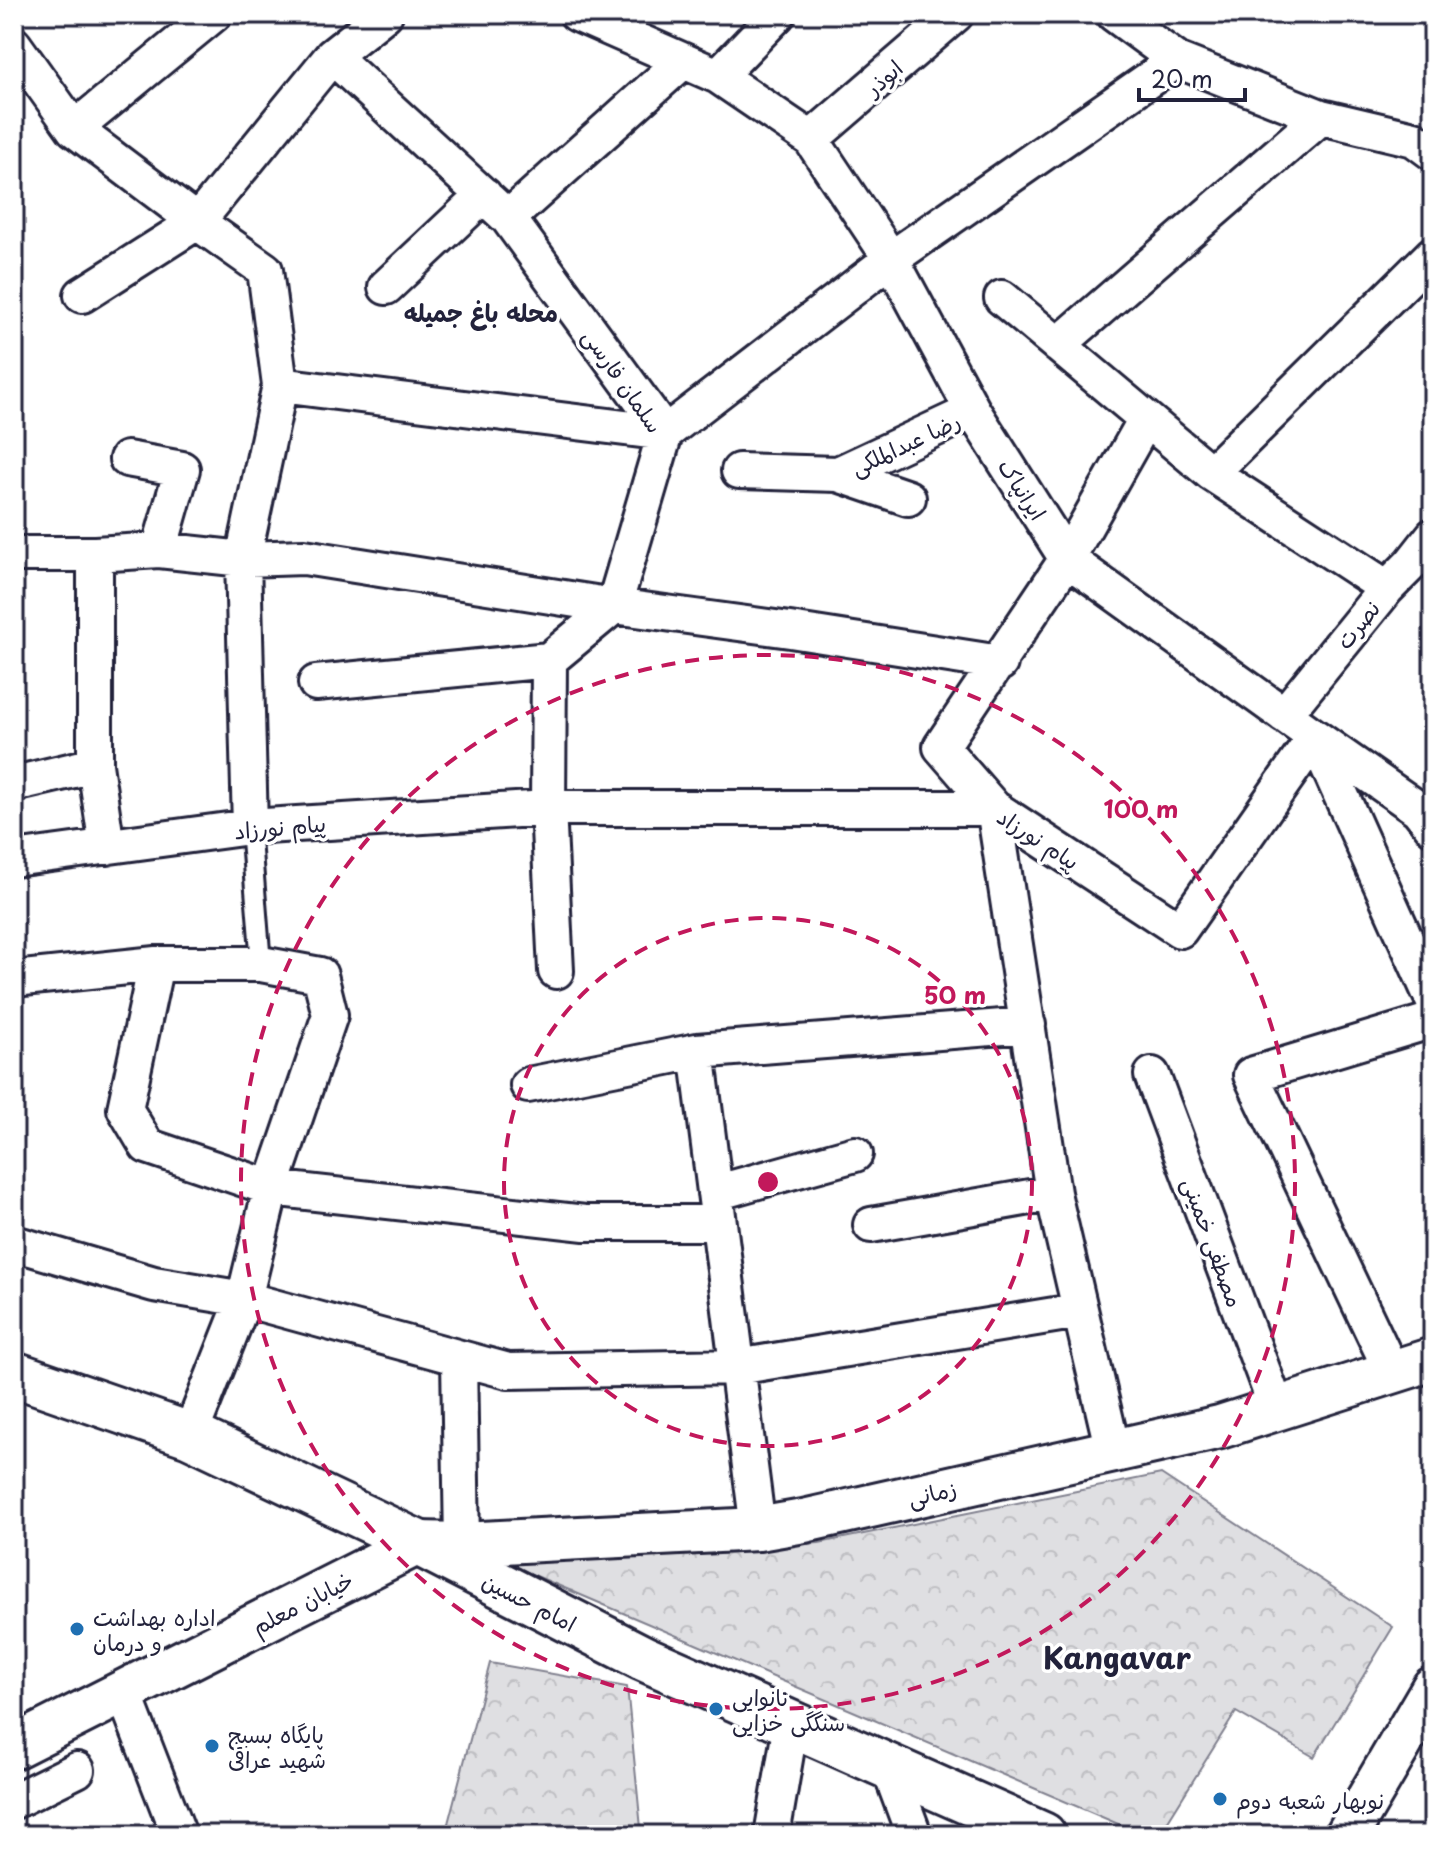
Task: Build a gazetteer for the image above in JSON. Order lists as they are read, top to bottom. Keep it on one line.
{"streets":{"main road":["امام حسین"],"street":["ابوذر","سلمان فارسی","رضا عبدالملکی","ایرانپاک","نصرت","پیام نورزاد","مصطفی خمینی","زمانی","خیابان معلم"]},"crossings":[["ابوذر","ایرانپاک"],["رضا عبدالملکی","ایرانپاک"],["ایرانپاک","نصرت"],["ایرانپاک","پیام نورزاد"],["مصطفی خمینی","زمانی"],["زمانی","امام حسین"],["زمانی","خیابان معلم"],["امام حسین","خیابان معلم"]],"districts":["محله باغ‌ جمیله","Kangavar"],"places":["اداره بهداشت و درمان","نانوایی سنگگی خزایی","پایگاه بسیج شهید عراقی","نوبهار شعبه دوم"],"scale_bar":"20 m","rings":["100 m","50 m"]}
